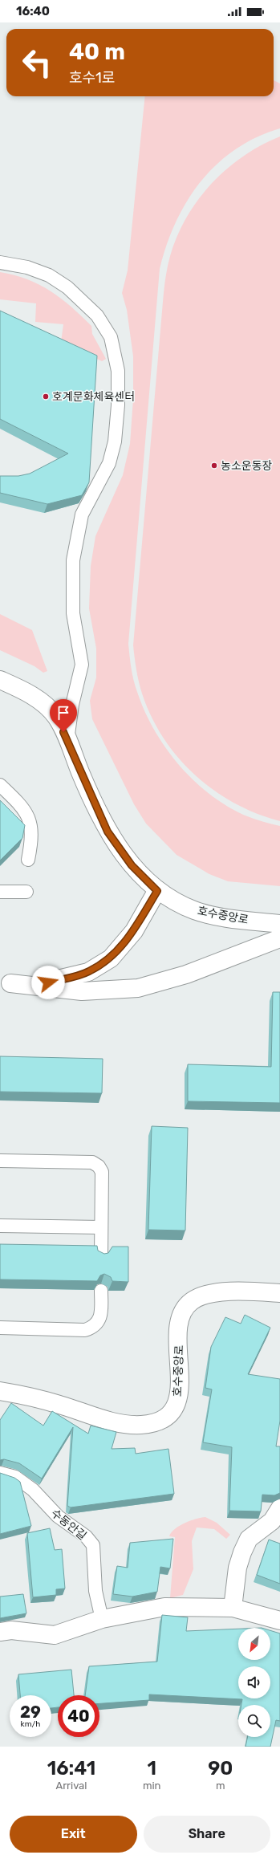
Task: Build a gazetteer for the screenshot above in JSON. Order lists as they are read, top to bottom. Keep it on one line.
{"streets":{"street":["호수중앙로"],"lane":["수동안길"]},"places":["호계문화체육센터","농소운동장"],"north":"bottom left","page":{"status":"16:40","turn":["40 m","호수1로"],"speed":"29 km/h","limit":"40","eta":["16:41","Arrival","1","min","90","m"],"buttons":["Exit","Share"]}}
